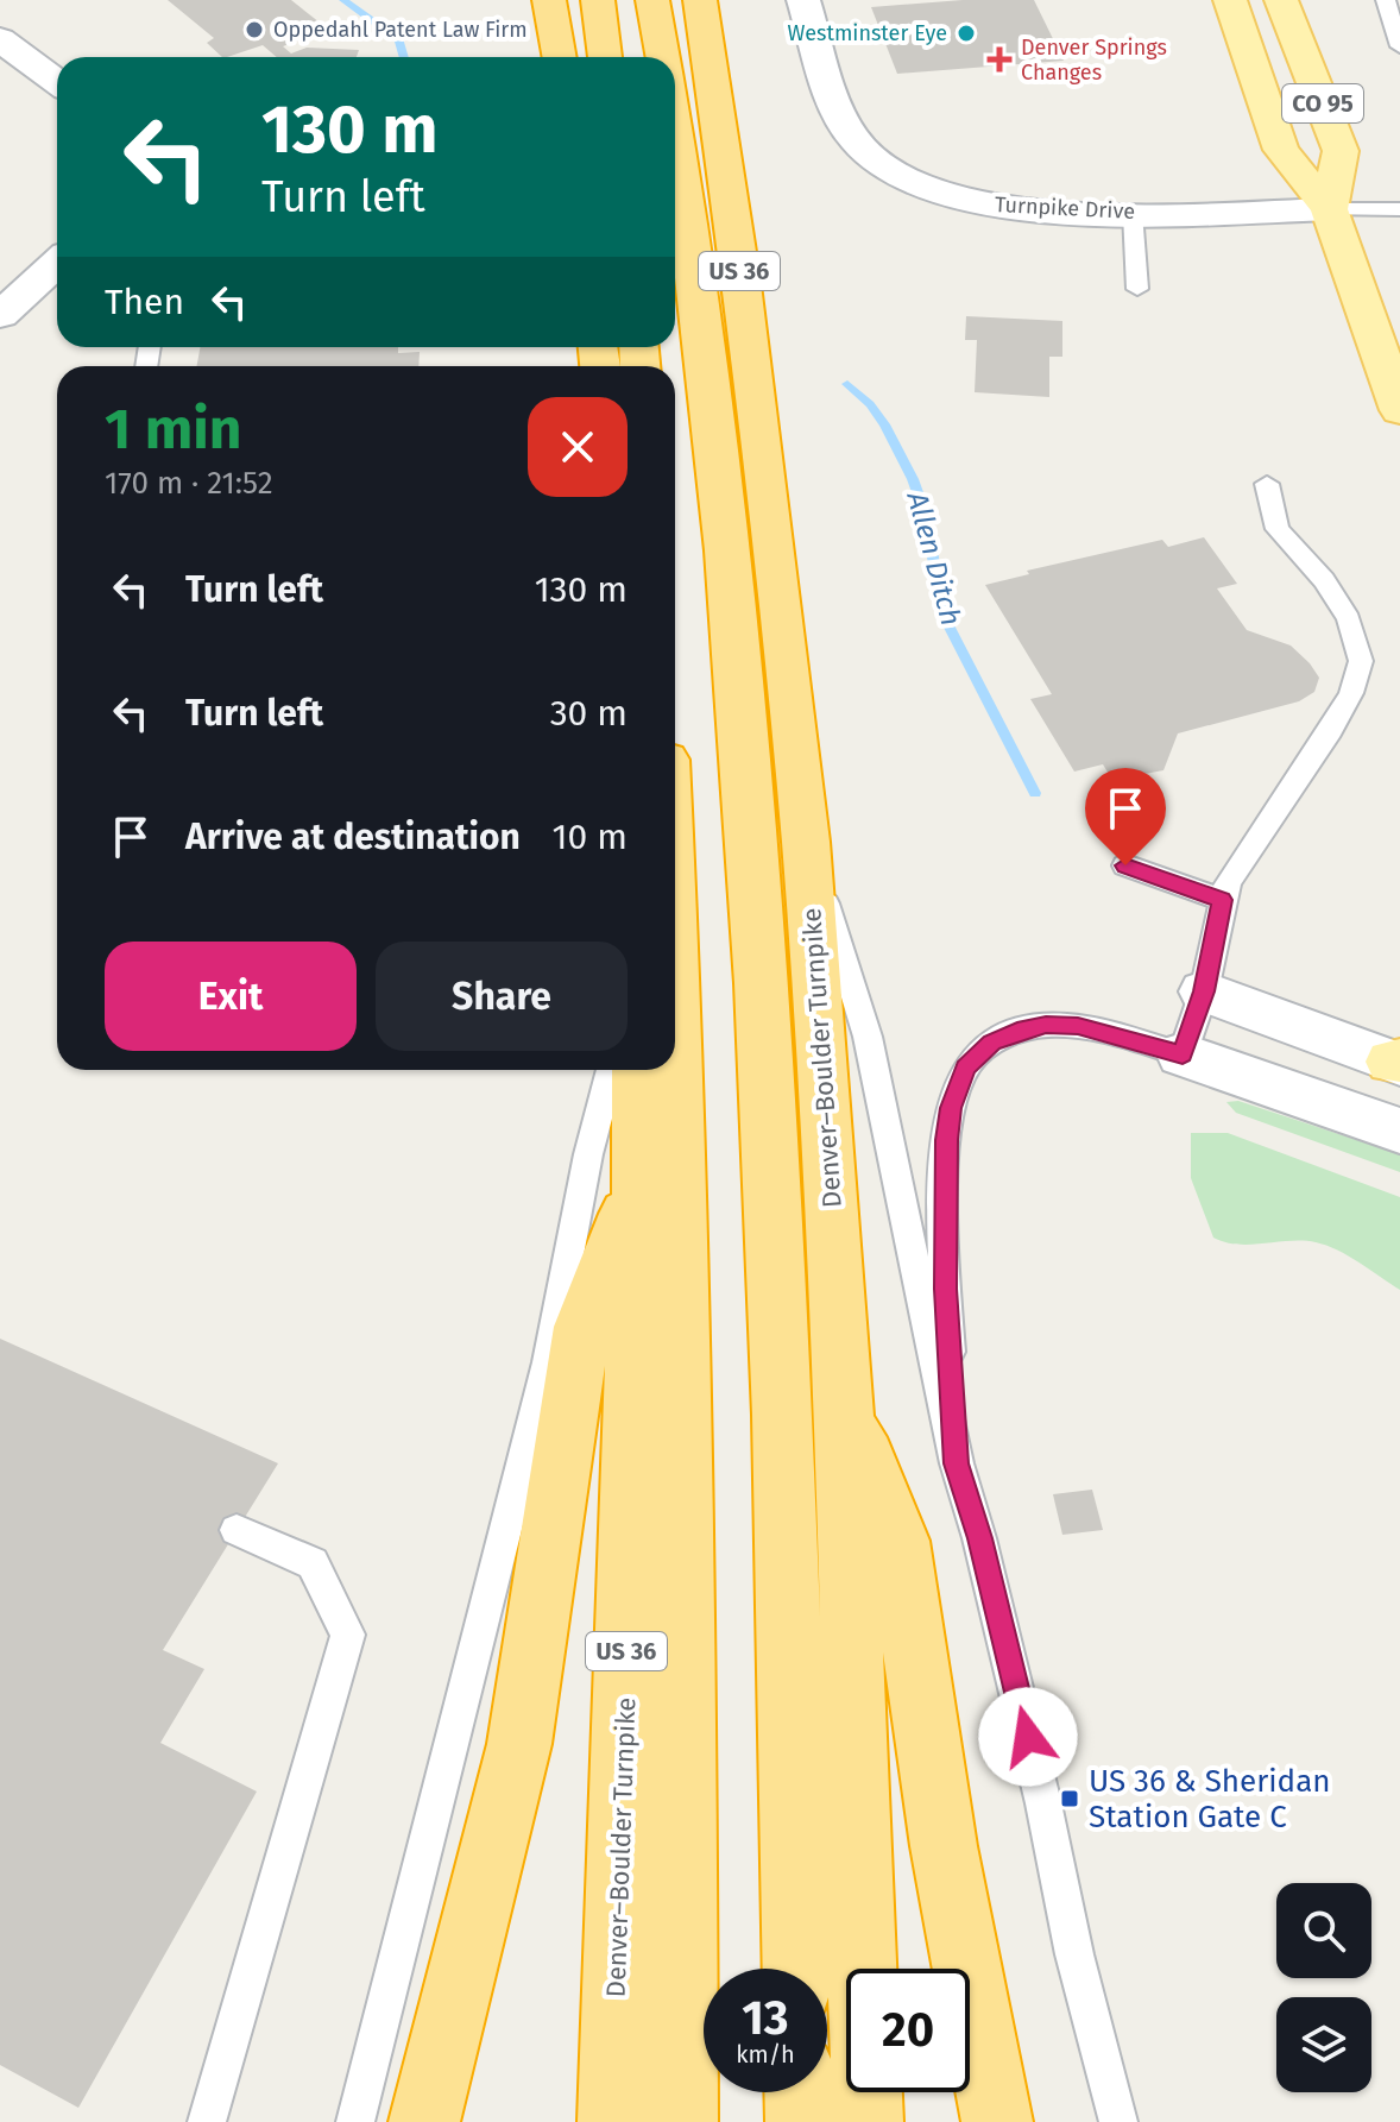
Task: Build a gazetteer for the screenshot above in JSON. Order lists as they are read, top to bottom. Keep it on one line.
{"streets":{"highway":["US 36","Denver–Boulder Turnpike"],"main road":["CO 95"],"street":["Turnpike Drive"]},"crossings":[["CO 95","Turnpike Drive"]],"water":["Allen Ditch"],"places":{"other":["Oppedahl Patent Law Firm","Westminster Eye"],"health":["Denver Springs Changes"],"transit":["US 36 & Sheridan Station Gate C"]},"page":{"turn":["130 m","Turn left"],"then":"Then","heading":["1 min","170 m · 21:52"],"list":[{"name":"Turn left","value":"130 m"},{"name":"Turn left","value":"30 m"},{"name":"Arrive at destination","value":"10 m"}],"buttons":["Exit","Share"],"speed":"13 km/h","limit":"20"}}
